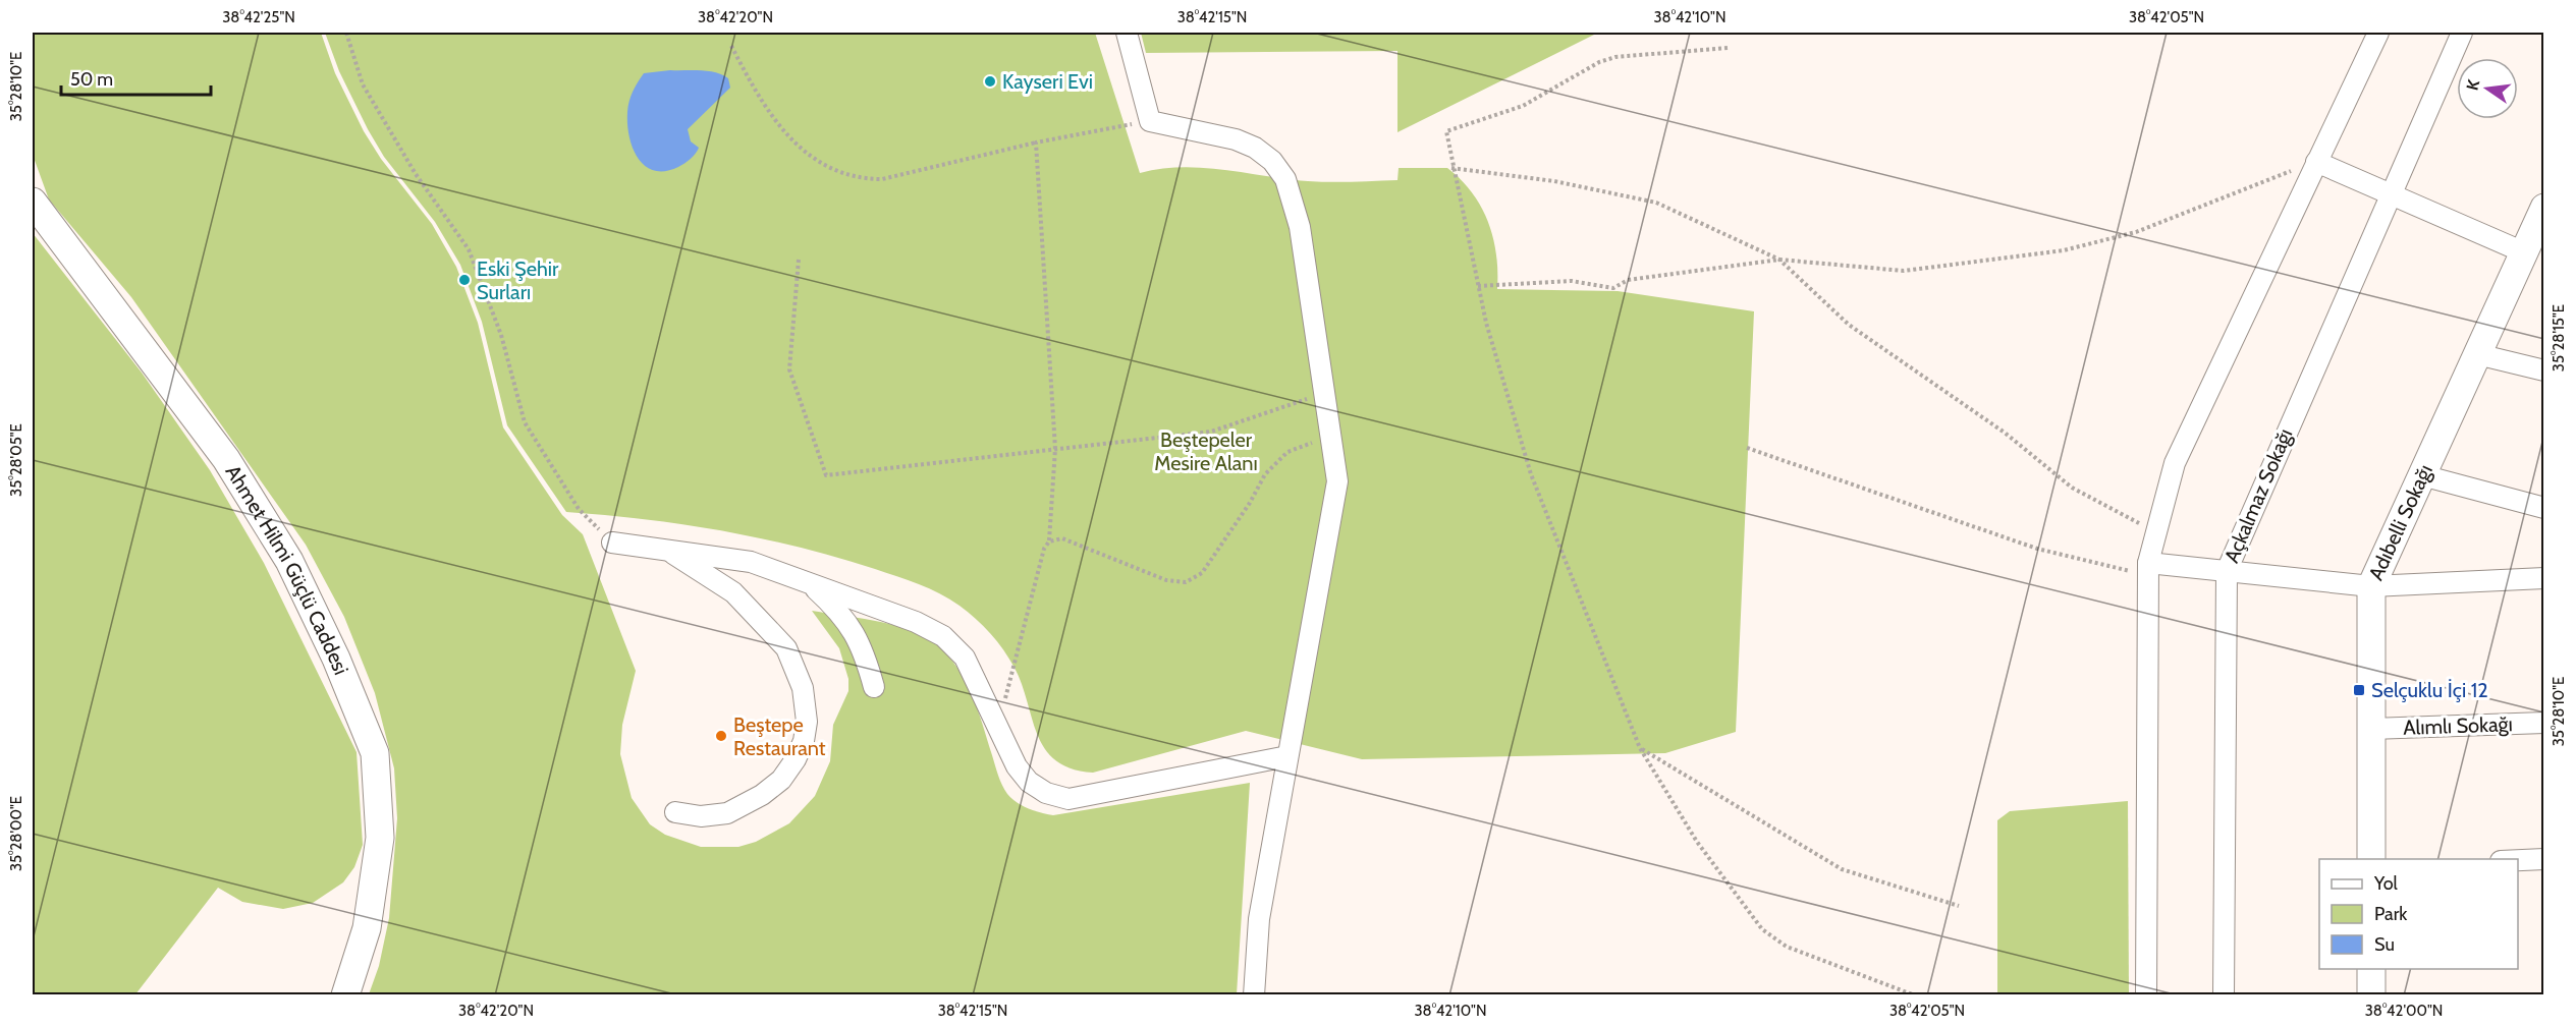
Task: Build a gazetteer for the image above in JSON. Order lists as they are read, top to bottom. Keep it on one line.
{"streets":{"street":["Açkalmaz Sokağı","Adıbelli Sokağı","Ahmet Hilmi Güçlü Caddesi","Alımlı Sokağı"]},"crossings":[["Adıbelli Sokağı","Alımlı Sokağı"]],"parks":["Beştepeler Mesire Alanı"],"places":{"other":["Kayseri Evi","Eski Şehir Surları","Beştepe Restaurant"],"transit":["Selçuklu İçi 12"]},"legend":["Yol","Park","Su"],"scale_bar":"50 m","north":"left","coordinates":["38°42'25\"N","38°42'20\"N","38°42'15\"N","38°42'10\"N","38°42'05\"N","35°28'10\"E","35°28'15\"E","35°28'05\"E","35°28'00\"E","38°42'00\"N"]}
